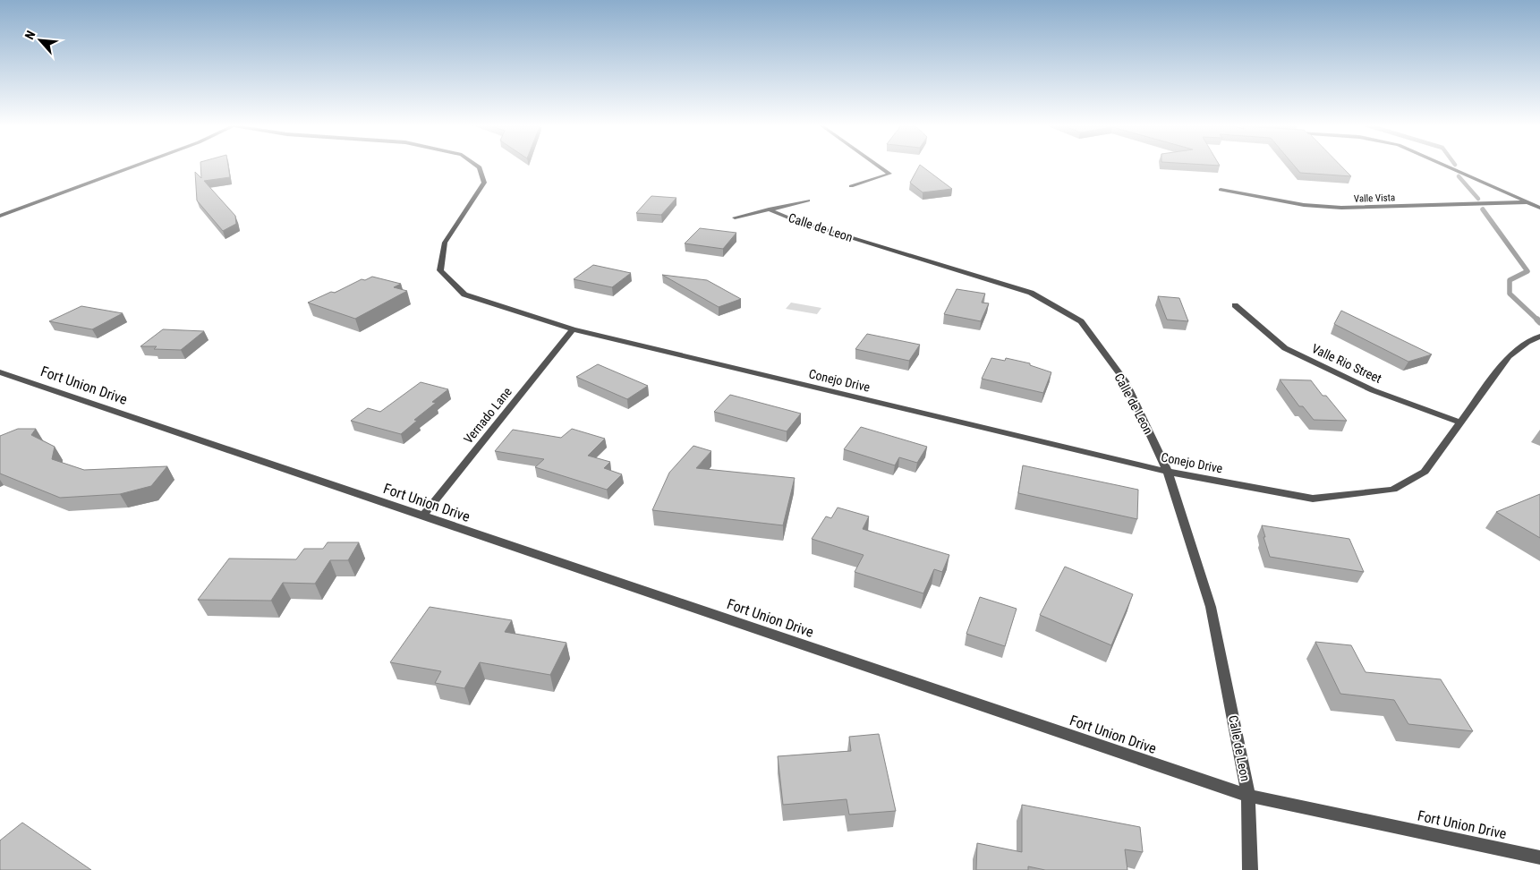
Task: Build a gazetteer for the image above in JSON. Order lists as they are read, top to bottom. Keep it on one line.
{"streets":{"street":["Valle Vista","Calle de Leon","Valle Rio Street","Conejo Drive","Fort Union Drive","Vernado Lane"]},"crossings":[["Calle de Leon","Conejo Drive"],["Calle de Leon","Fort Union Drive"],["Valle Rio Street","Conejo Drive"],["Conejo Drive","Vernado Lane"],["Fort Union Drive","Vernado Lane"]],"north":"top left"}
